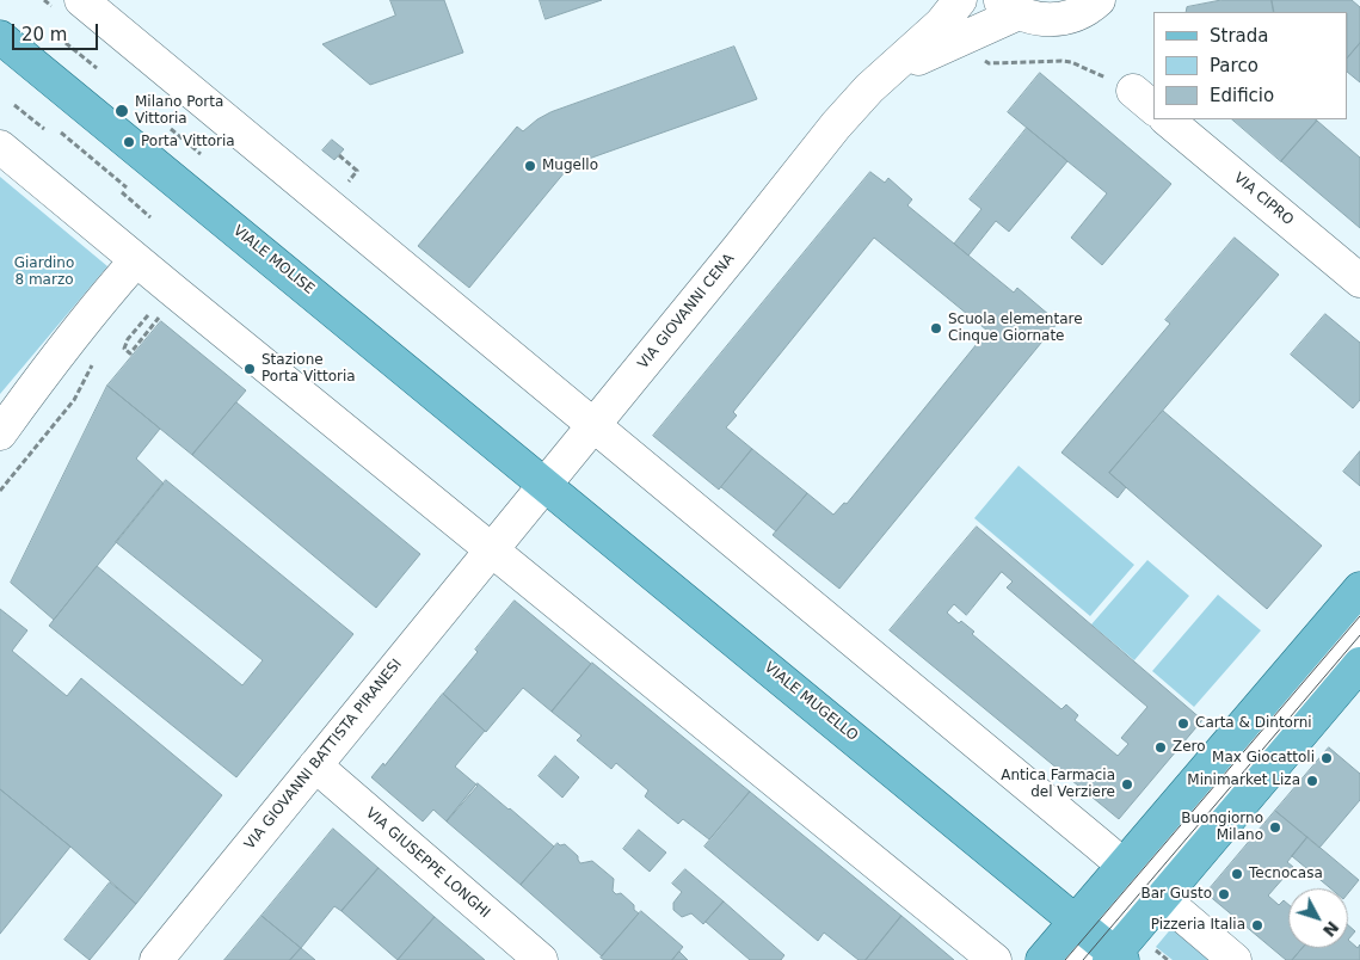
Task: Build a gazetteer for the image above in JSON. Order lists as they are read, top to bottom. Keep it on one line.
{"streets":{"main road":["VIALE MOLISE","VIALE MUGELLO"],"street":["VIA CIPRO","VIA GIOVANNI CENA","VIA GIOVANNI BATTISTA PIRANESI","VIA GIUSEPPE LONGHI"]},"crossings":[["VIALE MOLISE","VIA GIOVANNI CENA"],["VIALE MOLISE","VIALE MUGELLO"],["VIA GIOVANNI CENA","VIALE MUGELLO"],["VIA GIOVANNI CENA","VIA GIOVANNI BATTISTA PIRANESI"],["VIA GIOVANNI BATTISTA PIRANESI","VIA GIUSEPPE LONGHI"]],"parks":["Giardino 8 marzo"],"places":["Milano Porta Vittoria","Porta Vittoria","Mugello","Scuola elementare Cinque Giornate","Stazione Porta Vittoria","Carta & Dintorni","Zero","Max Giocattoli","Minimarket Liza","Antica Farmacia del Verziere","Buongiorno Milano","Tecnocasa","Bar Gusto","Pizzeria Italia"],"legend":["Strada","Parco","Edificio"],"scale_bar":"20 m","north":"bottom right"}
